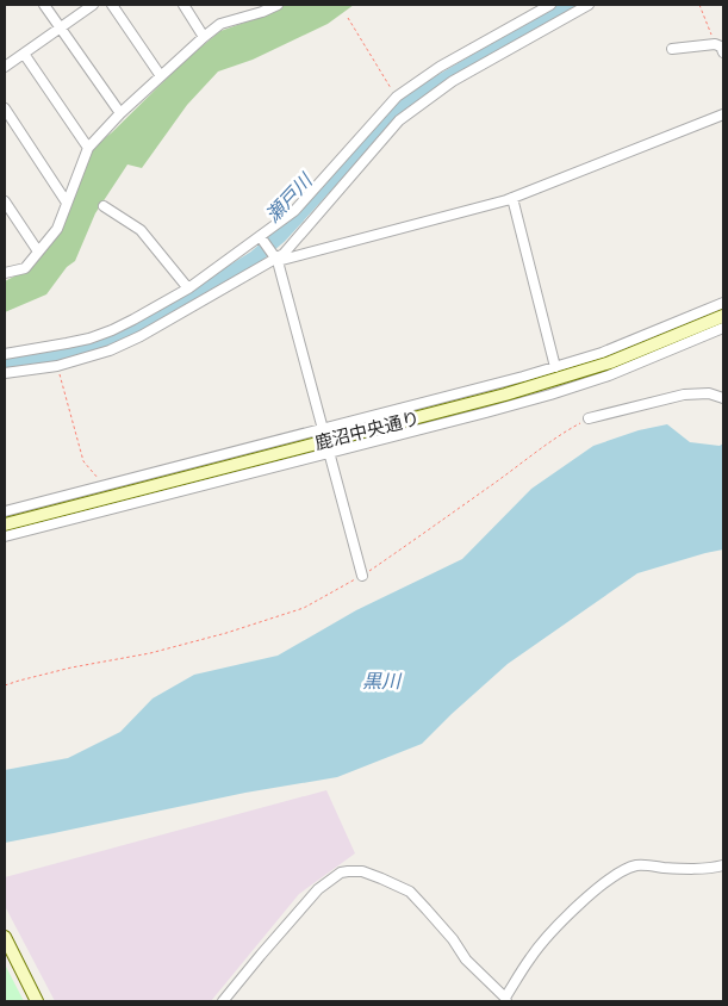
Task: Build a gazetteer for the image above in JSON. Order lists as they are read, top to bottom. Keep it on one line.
{"streets":{"street":["鹿沼中央通り"]},"water":["瀬戸川","黒川"]}
